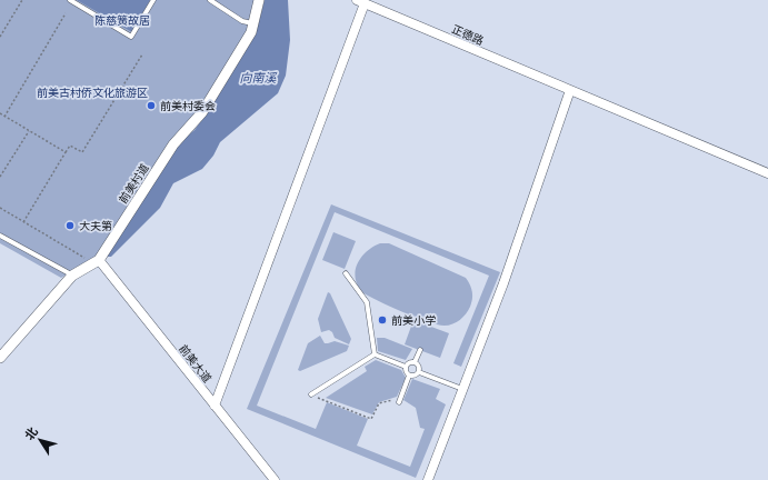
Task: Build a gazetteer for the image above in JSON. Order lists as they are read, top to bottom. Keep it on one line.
{"streets":{"street":["正德路","前美村道","前美大道"]},"crossings":[["前美村道","前美大道"]],"water":["向南溪"],"parks":["陈慈簧故居","前美古村侨文化旅游区"],"places":["前美村委会","大夫第","前美小学"],"north":"top left"}
